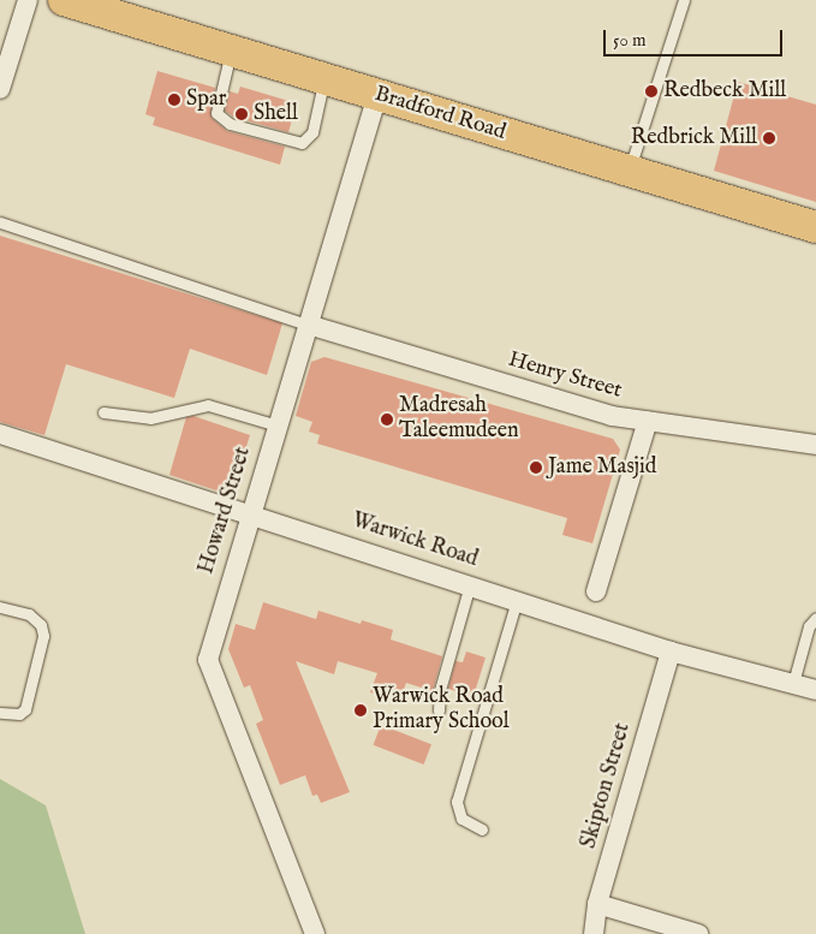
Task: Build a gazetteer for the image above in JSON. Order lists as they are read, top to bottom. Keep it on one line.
{"streets":{"main road":["Bradford Road"],"street":["Henry Street","Howard Street","Warwick Road","Skipton Street"]},"crossings":[["Bradford Road","Howard Street"],["Henry Street","Howard Street"],["Howard Street","Warwick Road"],["Warwick Road","Skipton Street"]],"places":["Redbeck Mill","Spar","Shell","Redbrick Mill","Madresah Taleemudeen","Jame Masjid","Warwick Road Primary School"],"scale_bar":"50 m"}
